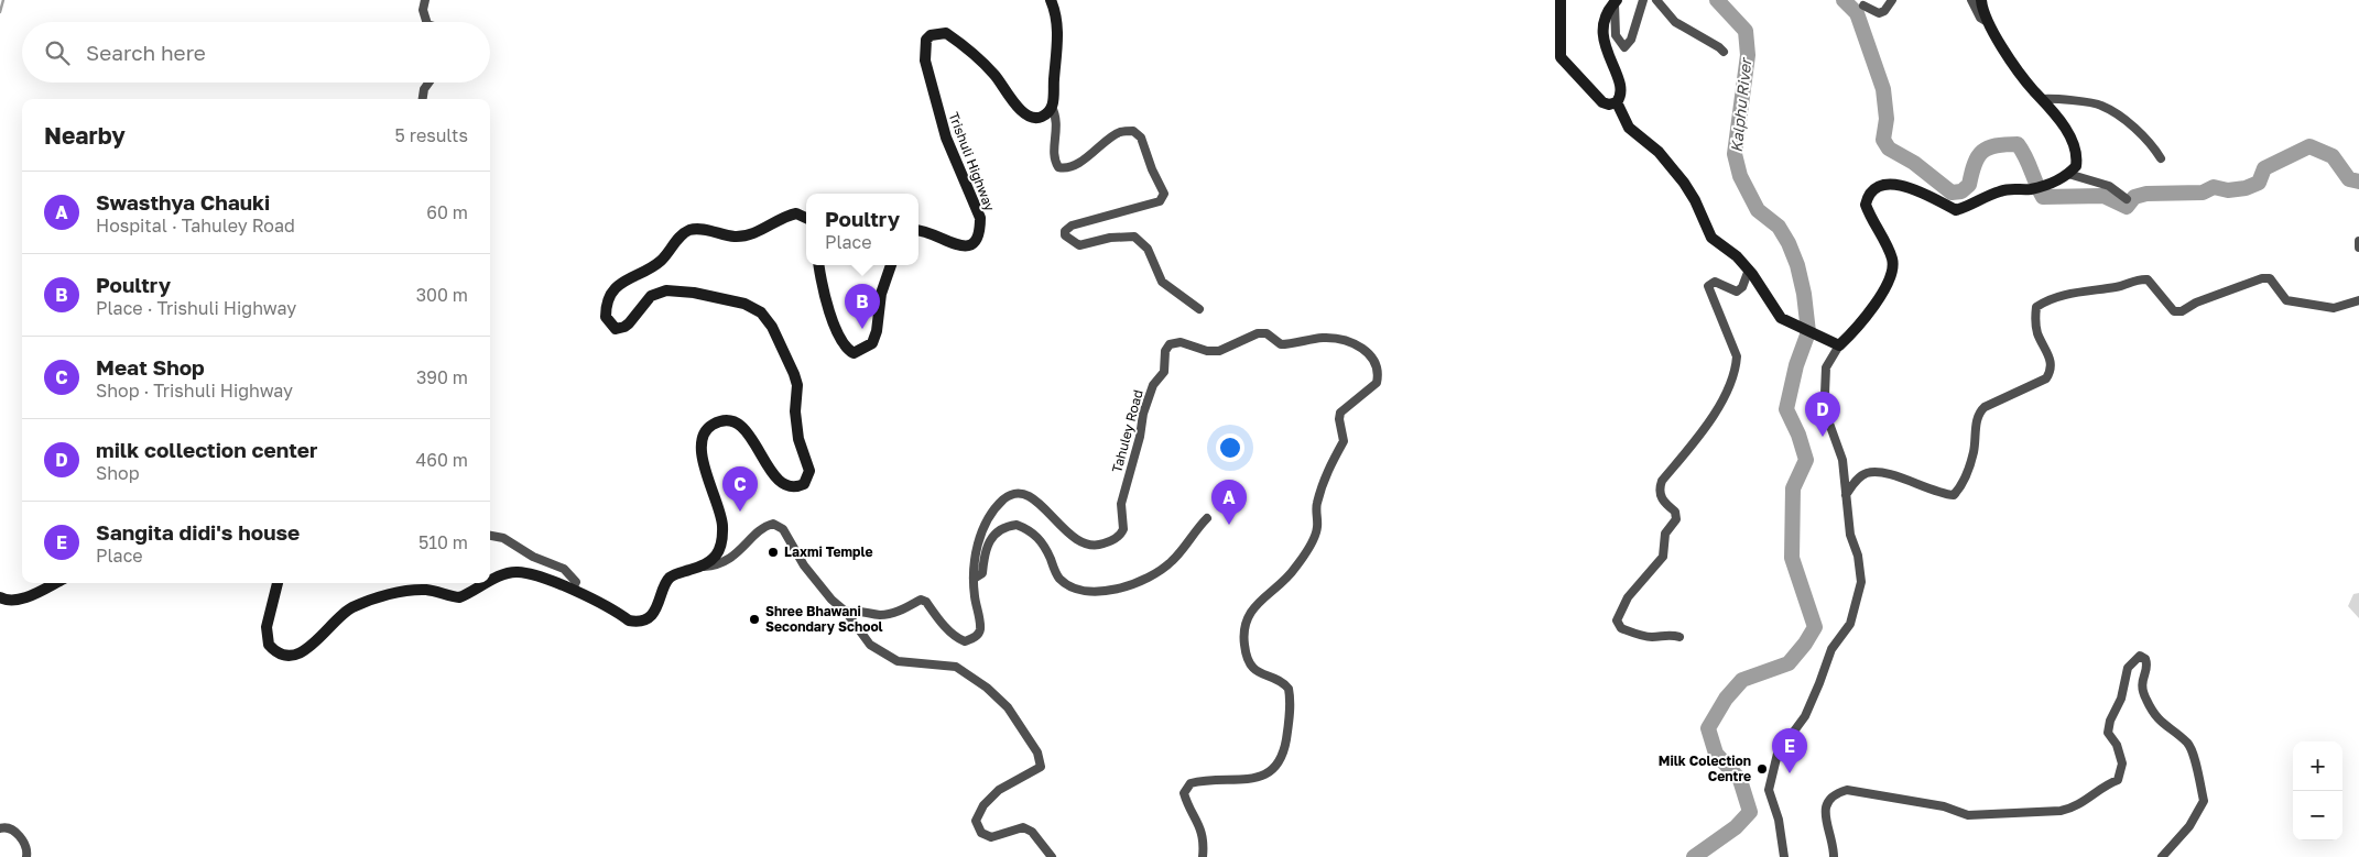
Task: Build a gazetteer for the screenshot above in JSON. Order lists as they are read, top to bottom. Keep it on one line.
{"streets":{"street":["Trishuli Highway","Tahuley Road"]},"water":["Kalphu River"],"places":["Laxmi Temple","Shree Bhawani Secondary School","Milk Colection Centre"],"page":{"search":"Search here","heading":["Nearby","5 results"],"list":[{"mark":"A","name":"Swasthya Chauki","note":"Hospital · Tahuley Road","value":"60 m"},{"mark":"B","name":"Poultry","note":"Place · Trishuli Highway","value":"300 m"},{"mark":"C","name":"Meat Shop","note":"Shop · Trishuli Highway","value":"390 m"},{"mark":"D","name":"milk collection center","note":"Shop","value":"460 m"},{"mark":"E","name":"Sangita didi's house","note":"Place","value":"510 m"}],"popup":["Poultry","Place"],"pins":["B","D","C","A","E"],"map_buttons":["+","−"]}}
